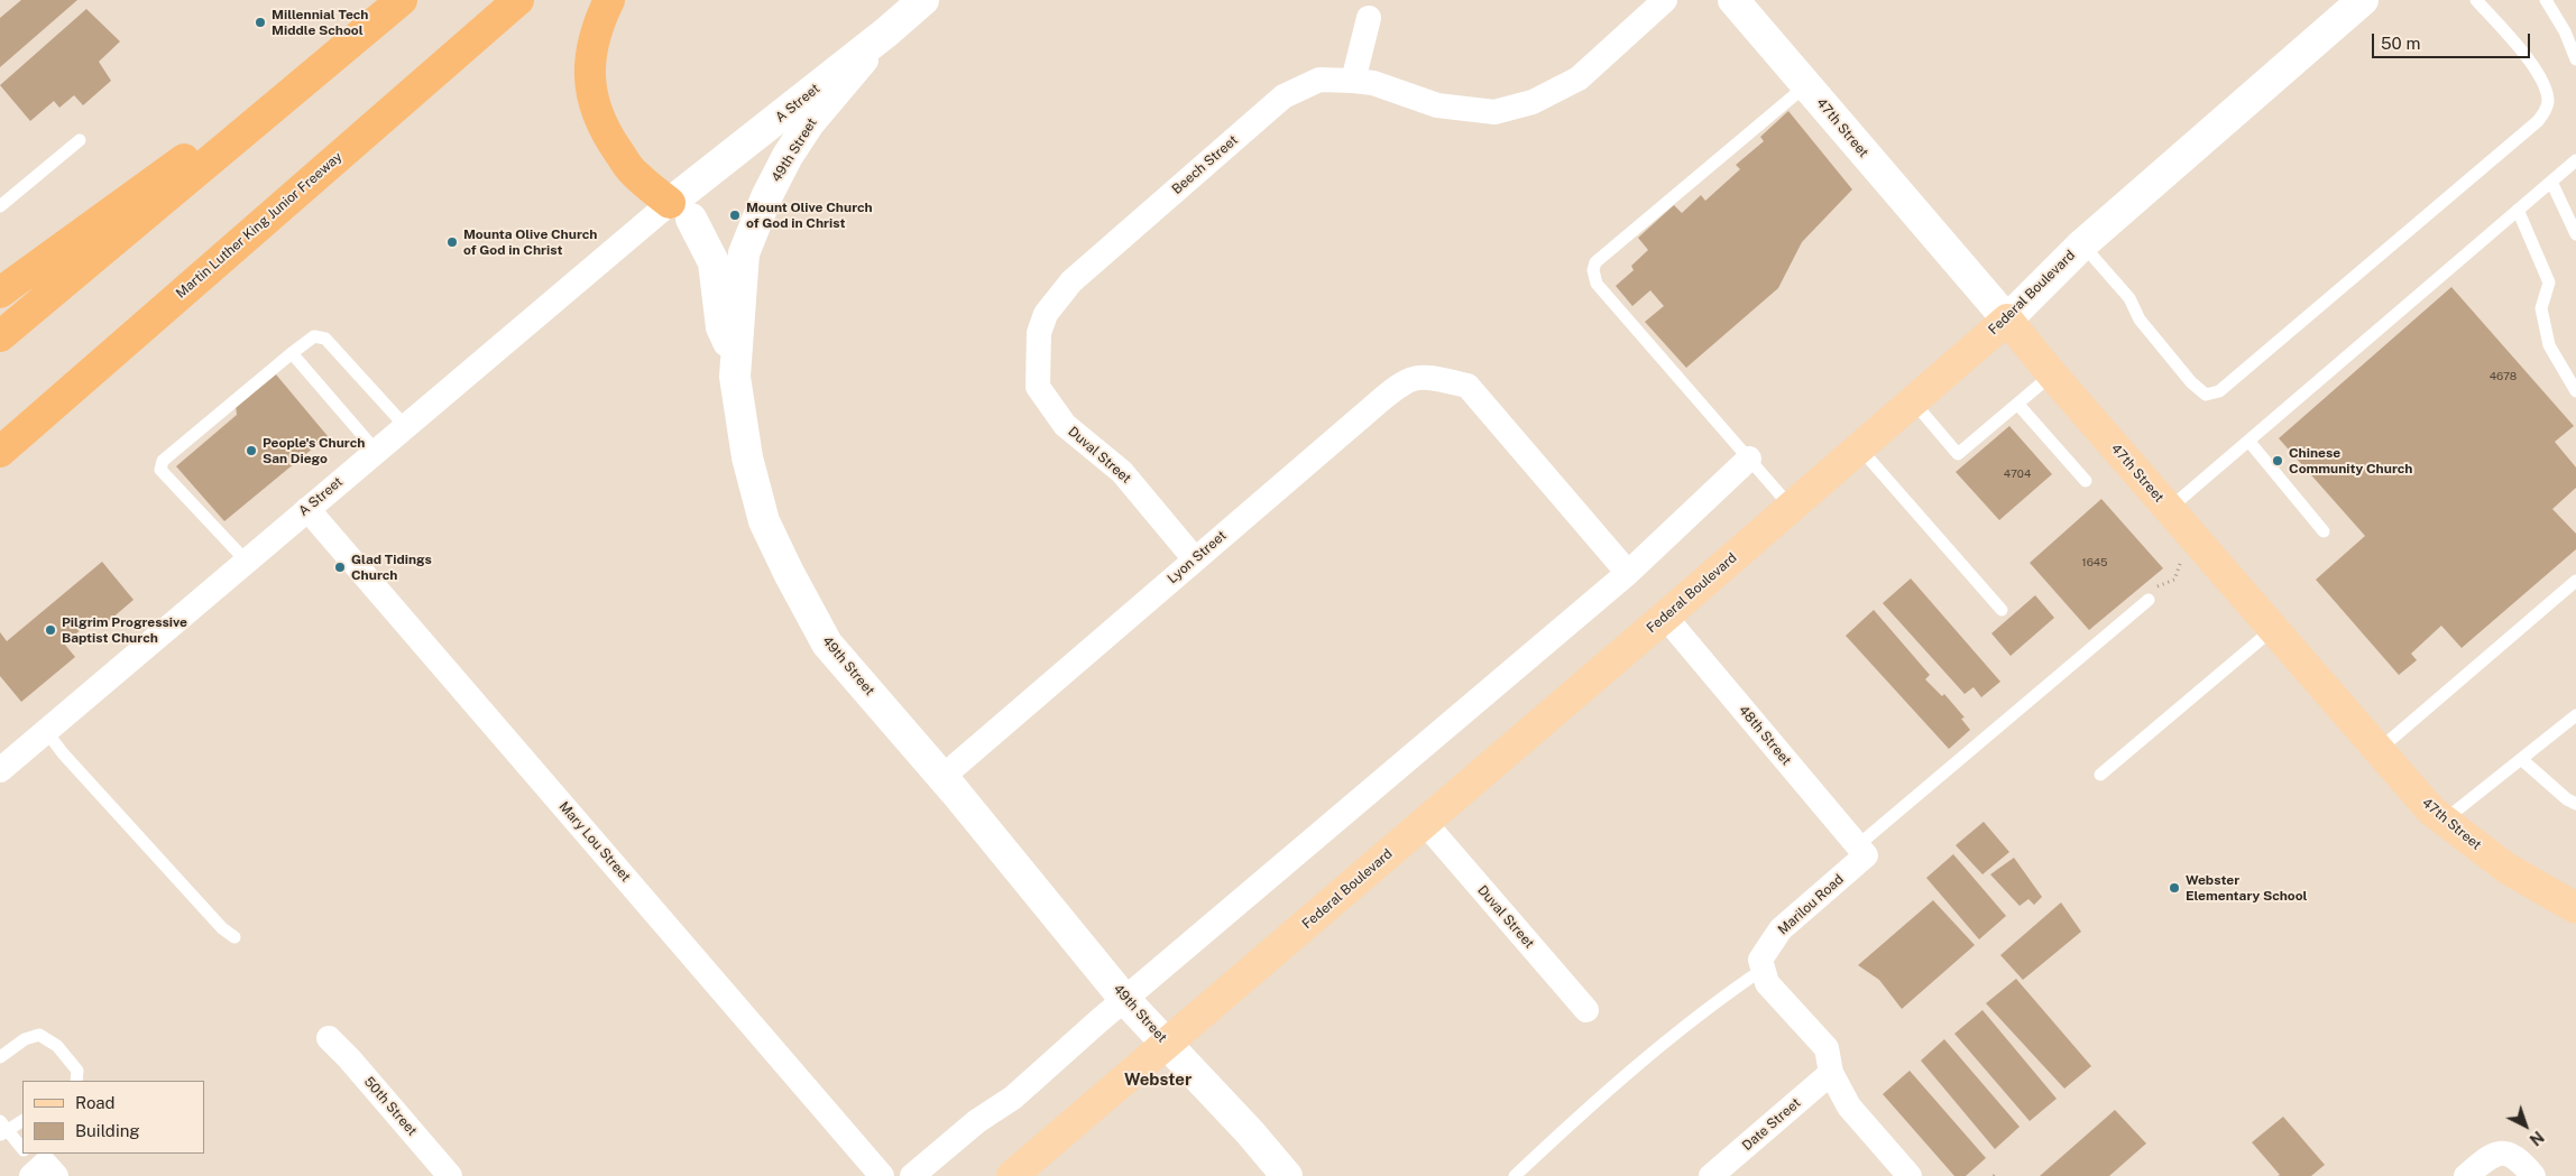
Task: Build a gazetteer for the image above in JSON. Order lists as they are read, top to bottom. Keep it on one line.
{"streets":{"highway":["Martin Luther King Junior Freeway"],"main road":["47th Street","Federal Boulevard"],"street":["A Street","49th Street","Beech Street","Duval Street","Lyon Street","48th Street","Mary Lou Street","Marilou Road","50th Street","Date Street"]},"crossings":[["A Street","49th Street"],["A Street","Mary Lou Street"],["47th Street","Federal Boulevard"],["49th Street","Federal Boulevard"],["49th Street","Lyon Street"],["Beech Street","Duval Street"],["Federal Boulevard","Duval Street"],["Federal Boulevard","48th Street"],["Duval Street","Lyon Street"],["48th Street","Marilou Road"]],"districts":["Webster"],"places":["Millennial Tech Middle School","Mount Olive Church of God in Christ","Mounta Olive Church of God in Christ","People's Church San Diego","Chinese Community Church","Glad Tidings Church","Pilgrim Progressive Baptist Church","Webster Elementary School"],"house_numbers":["4678","4704","1645"],"legend":["Road","Building"],"scale_bar":"50 m","north":"bottom right"}
